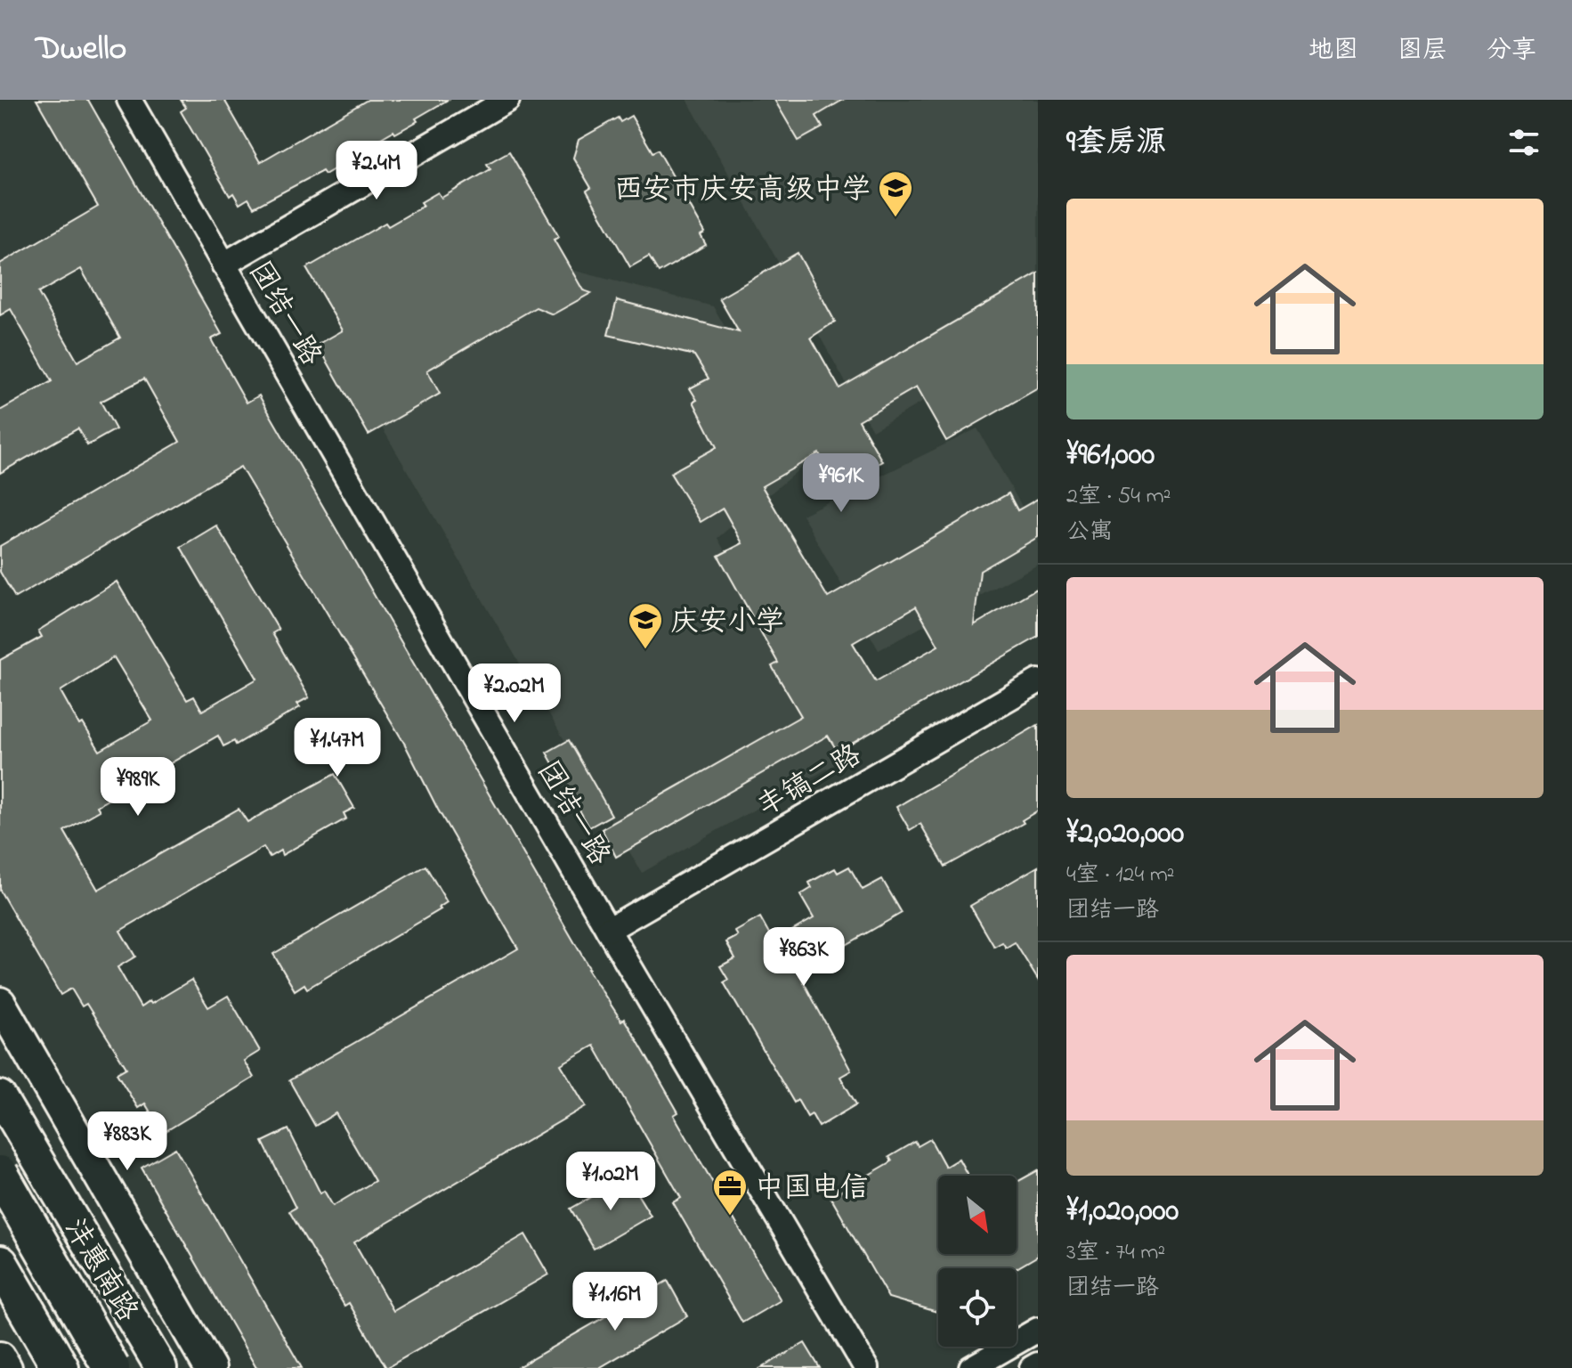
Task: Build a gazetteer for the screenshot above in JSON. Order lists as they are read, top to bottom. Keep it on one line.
{"streets":{"main road":["沣惠南路"],"street":["团结一路","丰镐二路"]},"crossings":[["团结一路","丰镐二路"]],"places":{"school or university":["西安市庆安高级中学","庆安小学"],"office":["中国电信"]},"north":"bottom right","page":{"header":"Dwello","nav":["地图","图层","分享"],"heading":"9套房源","price":["¥2.4M","¥961K","¥2.02M","¥1.47M","¥989K","¥863K","¥883K","¥1.02M","¥1.16M"],"list":[{"name":"¥961,000","note":"2室 · 54 m² · 公寓"},{"name":"¥2,020,000","note":"4室 · 124 m² · 团结一路"},{"name":"¥1,020,000","note":"3室 · 74 m² · 团结一路"}]}}
